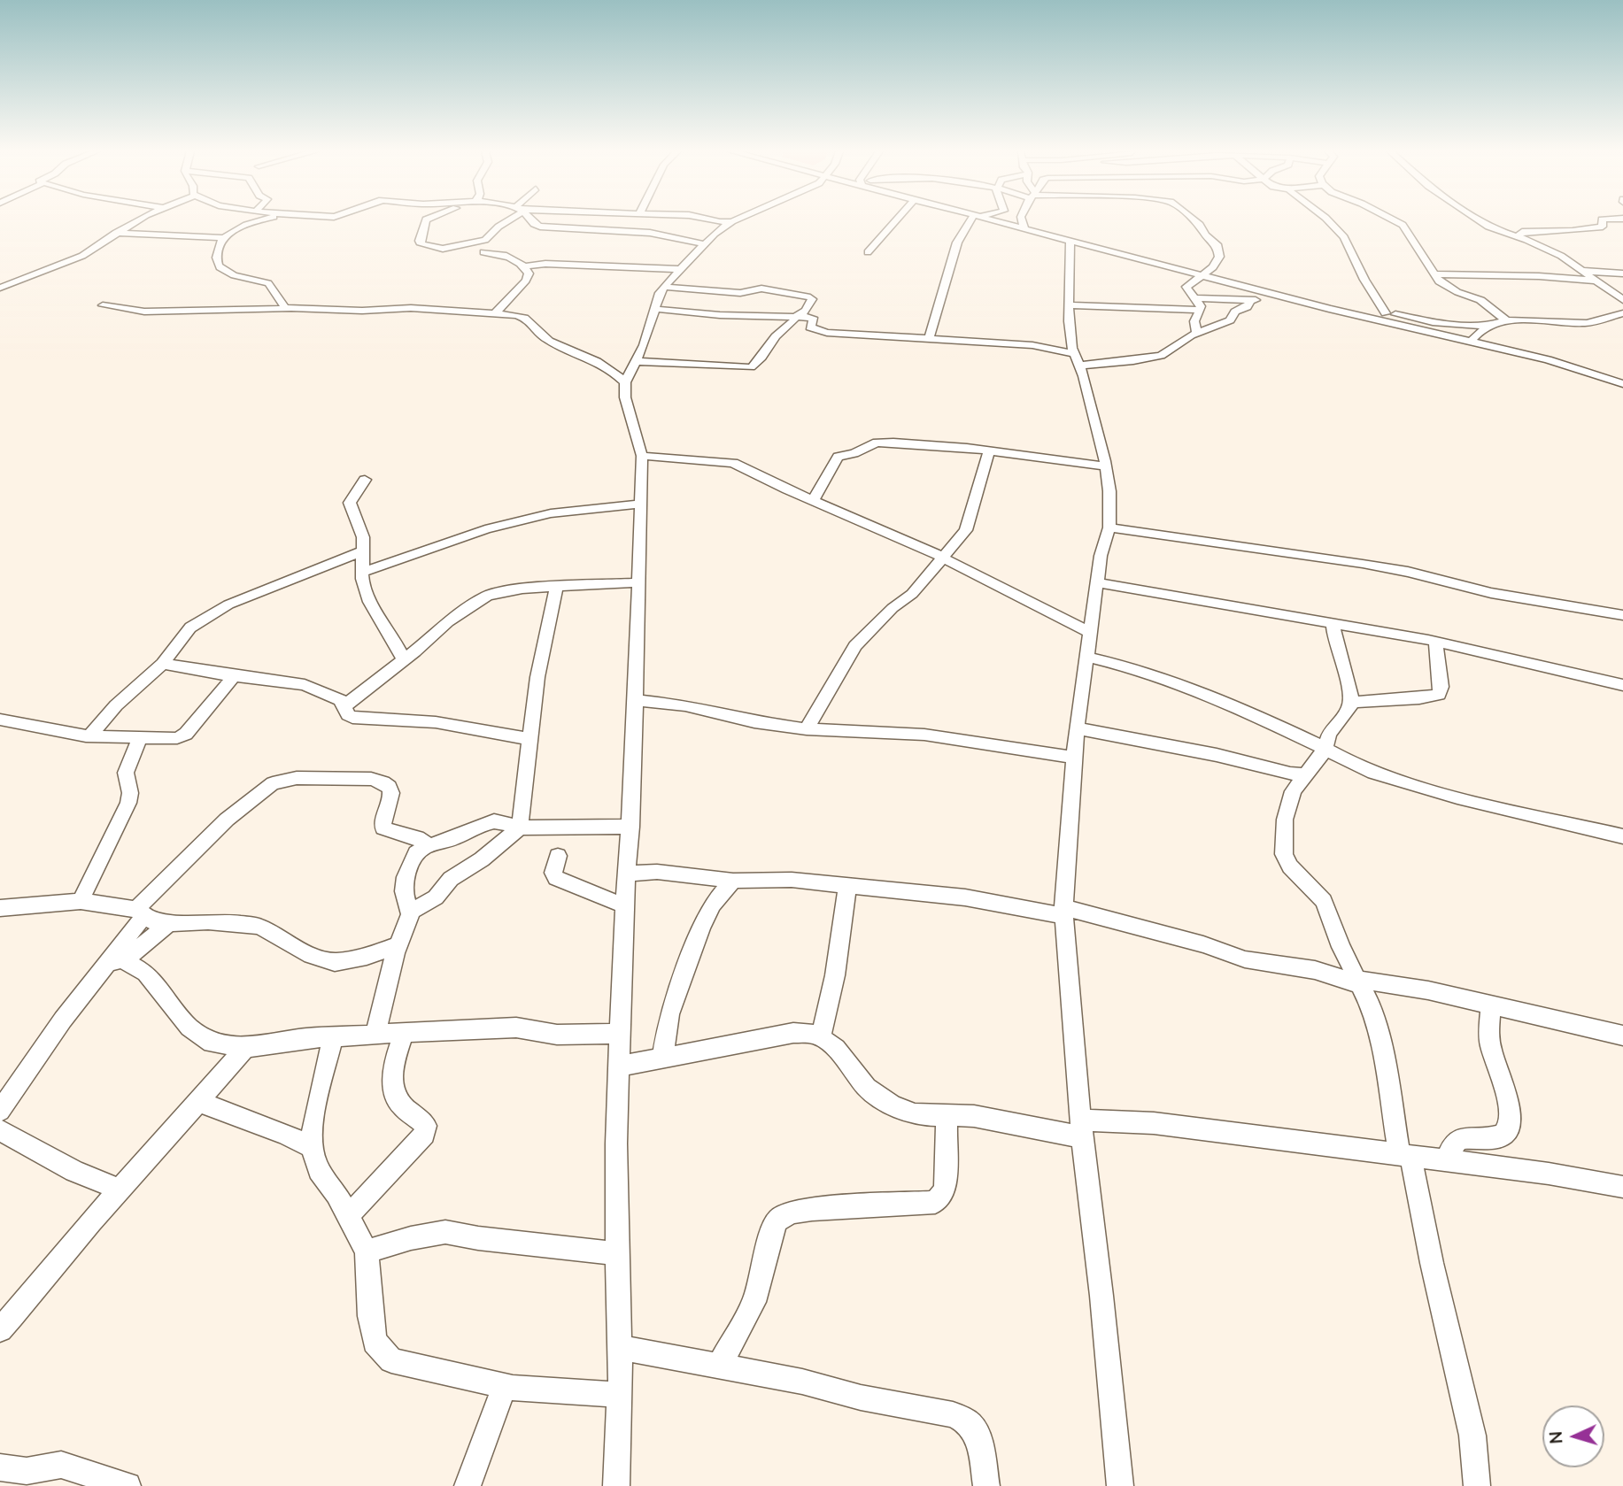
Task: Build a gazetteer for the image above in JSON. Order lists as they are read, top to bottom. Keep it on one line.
{"north":"left"}
